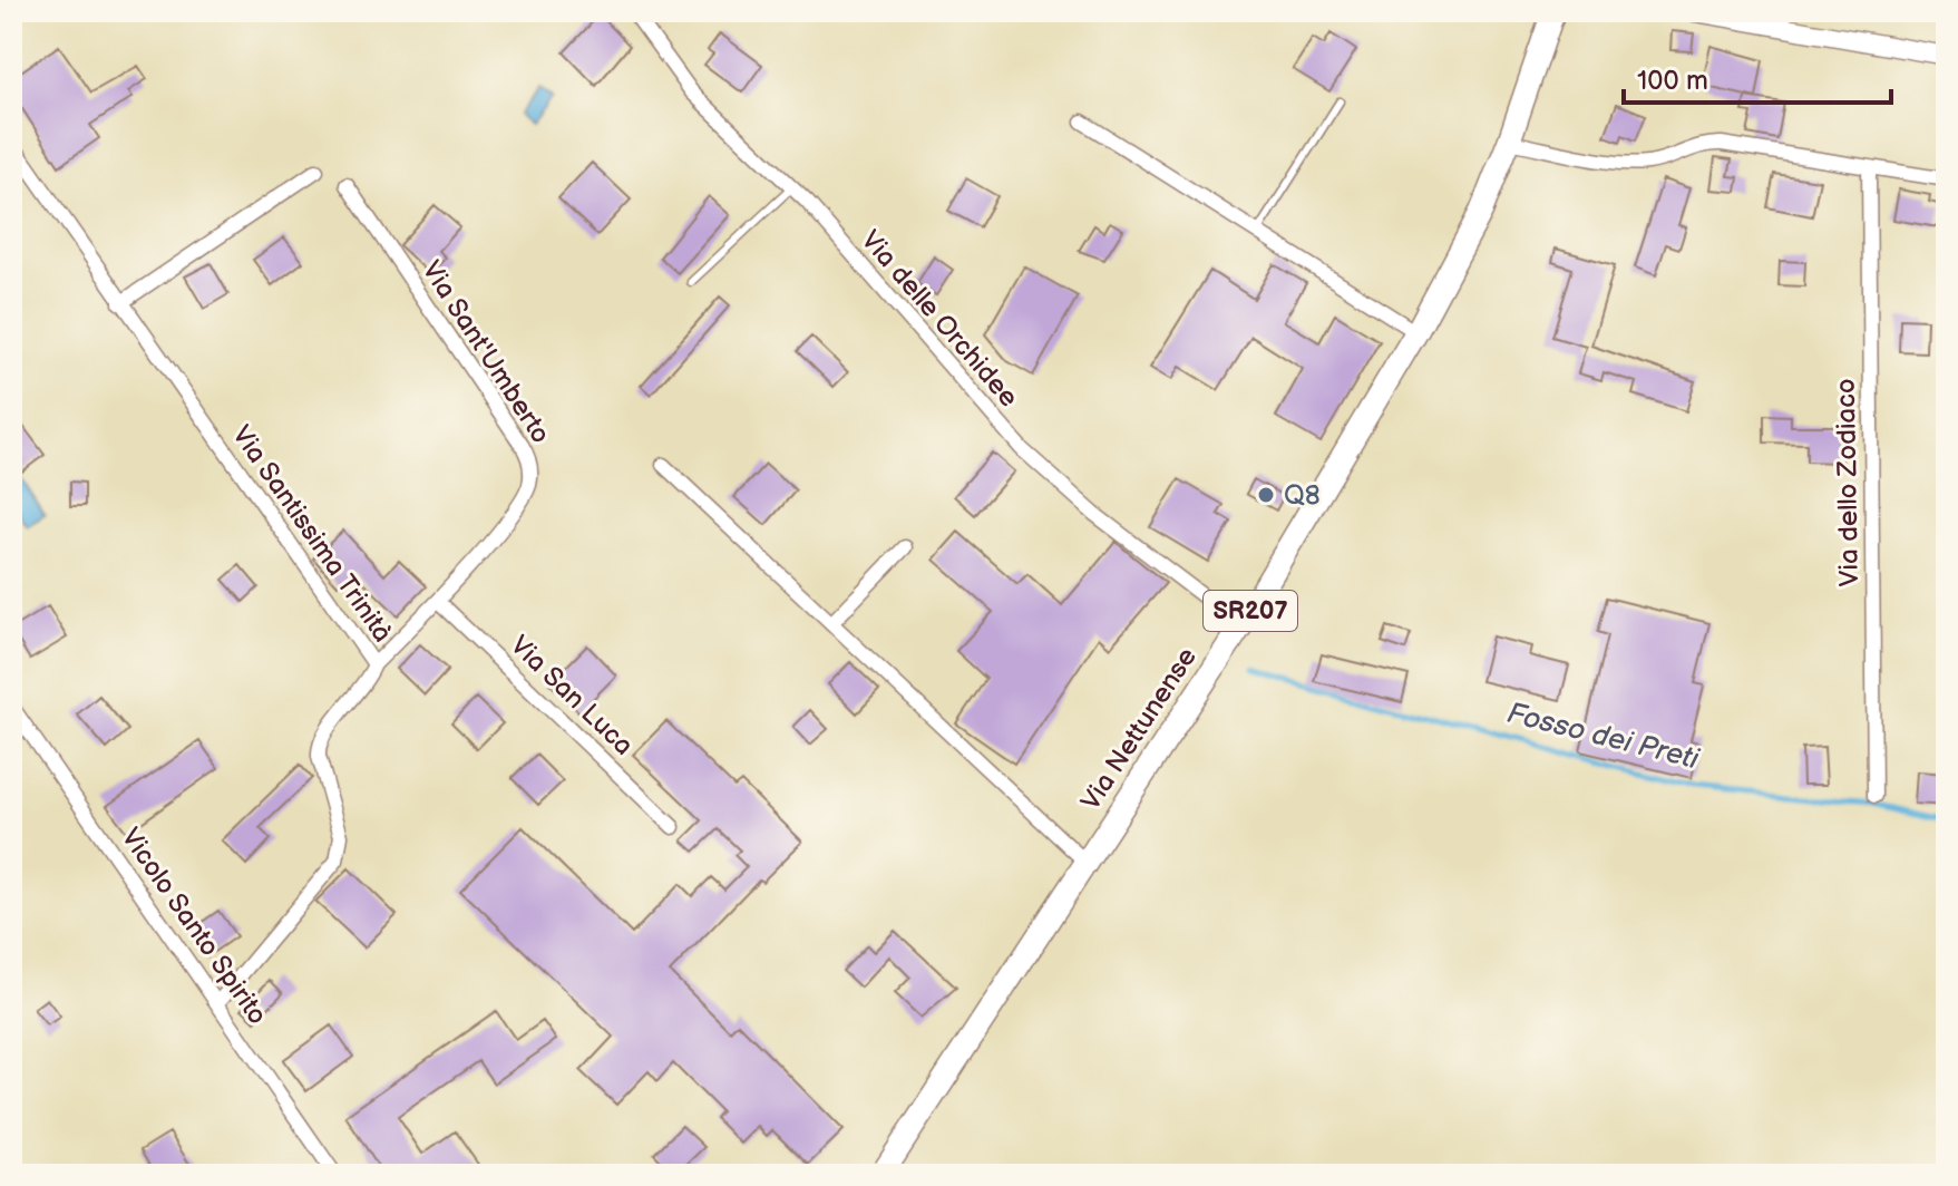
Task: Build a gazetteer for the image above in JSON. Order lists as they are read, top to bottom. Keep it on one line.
{"streets":{"main road":["SR207","Via Nettunense"],"street":["Via delle Orchidee","Via Sant'Umberto","Via dello Zodiaco","Via Santissima Trinità","Via San Luca","Vicolo Santo Spirito"]},"crossings":[["Via delle Orchidee","Via Nettunense"],["Via Sant'Umberto","Via Santissima Trinità"],["Via Sant'Umberto","Via San Luca"],["Via Santissima Trinità","Vicolo Santo Spirito"]],"water":["Fosso dei Preti"],"places":["Q8"],"scale_bar":"100 m"}
